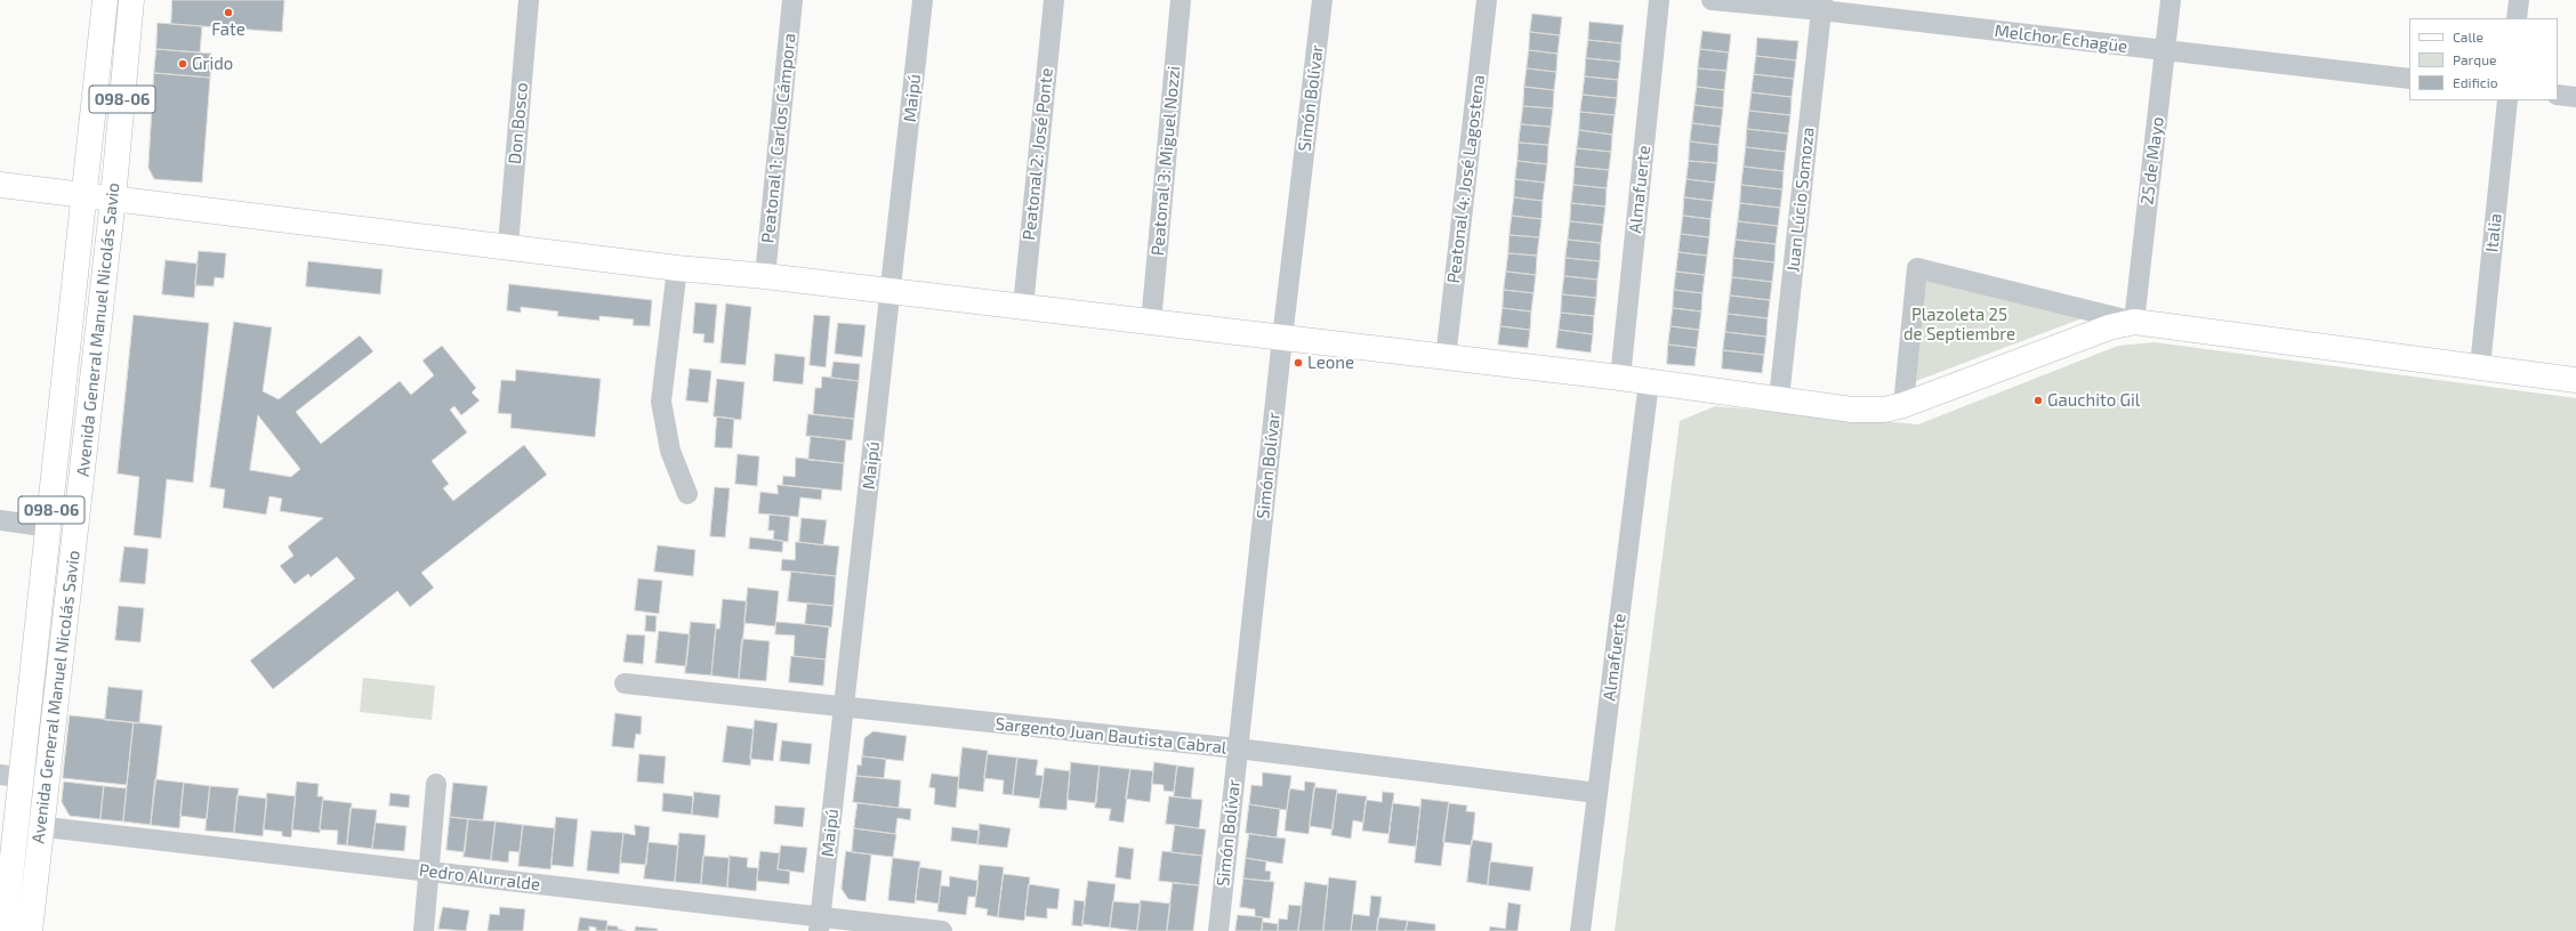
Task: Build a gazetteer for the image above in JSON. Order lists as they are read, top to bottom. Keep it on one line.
{"streets":{"main road":["098-06","Avenida General Manuel Nicolás Savio"],"street":["Melchor Echagüe","Maipú","Simón Bolívar","Don Bosco","Peatonal 1: Carlos Cámpora","Peatonal 2: José Ponte","Peatonal 3: Miguel Nozzi","25 de Mayo","Peatonal 4: José Lagostena","Almafuerte","Juan Lúcio Somoza","Italia","Sargento Juan Bautista Cabral","Pedro Alurralde"]},"crossings":[["Melchor Echagüe","25 de Mayo"],["Melchor Echagüe","Juan Lúcio Somoza"],["Maipú","Sargento Juan Bautista Cabral"],["Maipú","Pedro Alurralde"],["Simón Bolívar","Sargento Juan Bautista Cabral"],["Almafuerte","Sargento Juan Bautista Cabral"],["Avenida General Manuel Nicolás Savio","Pedro Alurralde"]],"parks":["Plazoleta 25 de Septiembre"],"places":["Fate","Grido","Leone","Gauchito Gil"],"legend":["Calle","Parque","Edificio"]}
